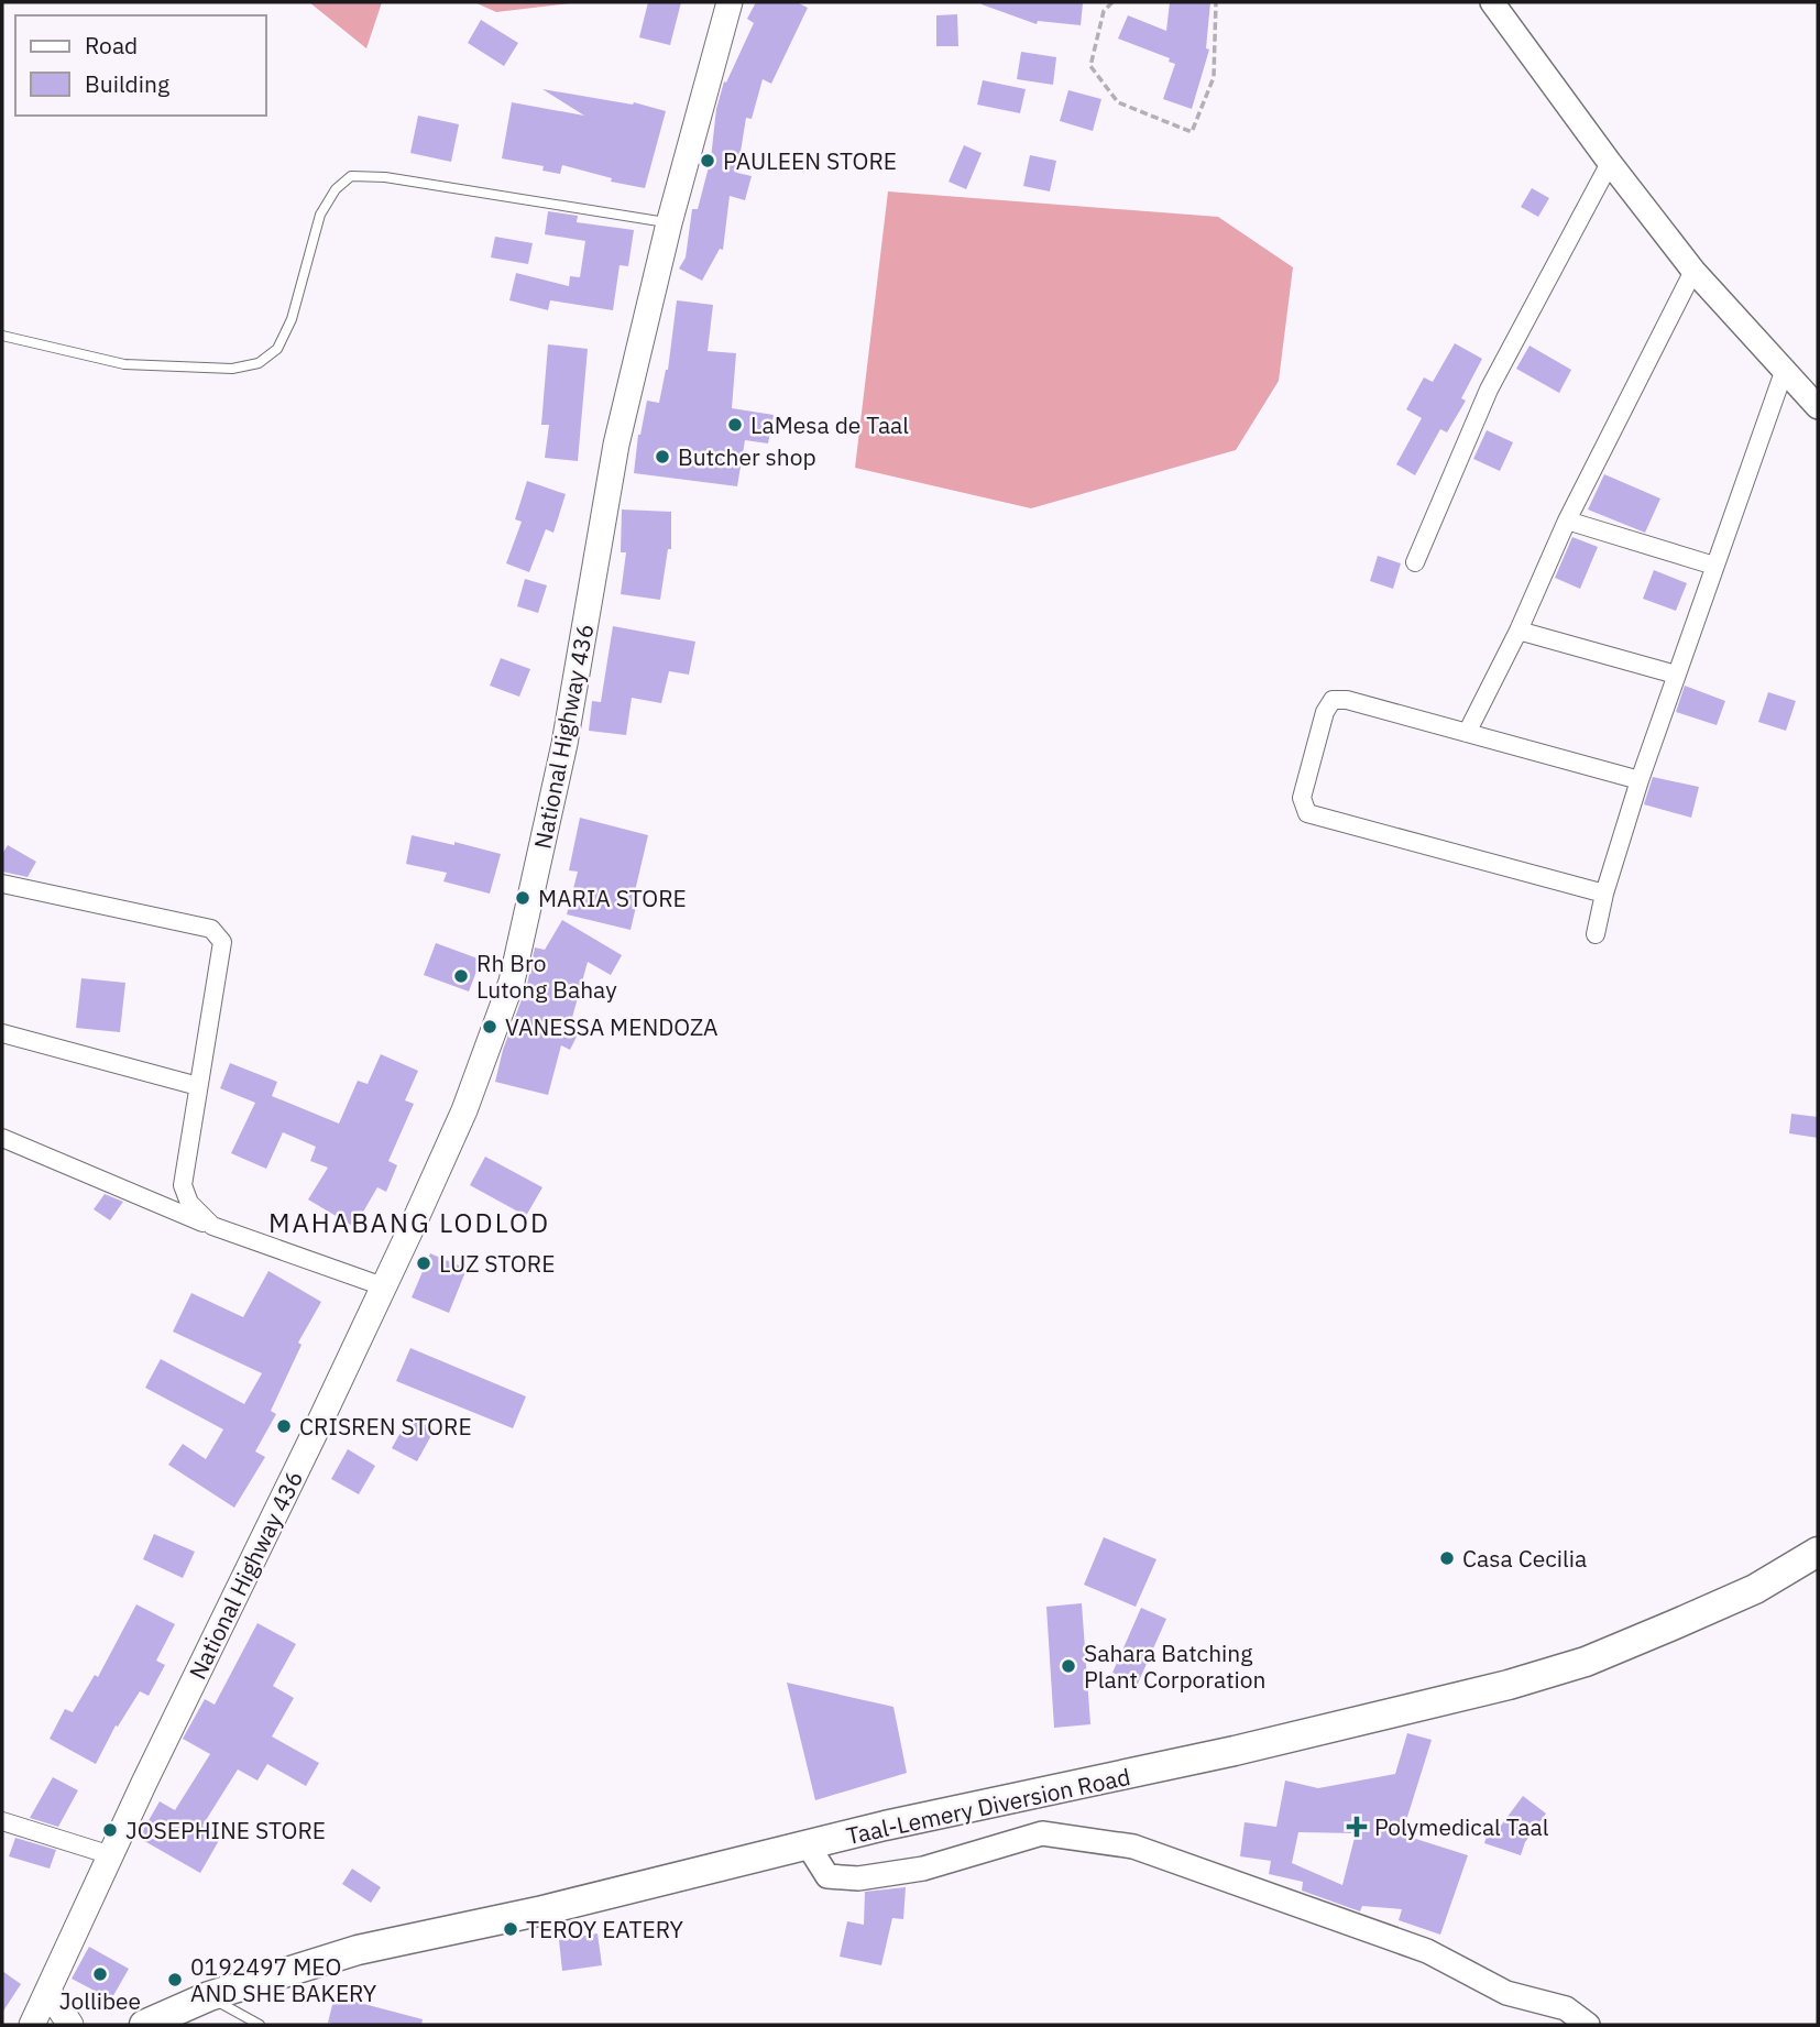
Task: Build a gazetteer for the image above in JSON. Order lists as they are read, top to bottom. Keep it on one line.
{"streets":{"main road":["National Highway 436","Taal-Lemery Diversion Road"]},"districts":["MAHABANG LODLOD"],"places":{"other":["PAULEEN STORE","LaMesa de Taal","Butcher shop","MARIA STORE","Rh Bro Lutong Bahay","VANESSA MENDOZA","LUZ STORE","CRISREN STORE","Casa Cecilia","Sahara Batching Plant Corporation","JOSEPHINE STORE","TEROY EATERY","Jollibee","0192497 MEO AND SHE BAKERY"],"health":["Polymedical Taal"]},"legend":["Road","Building"]}
